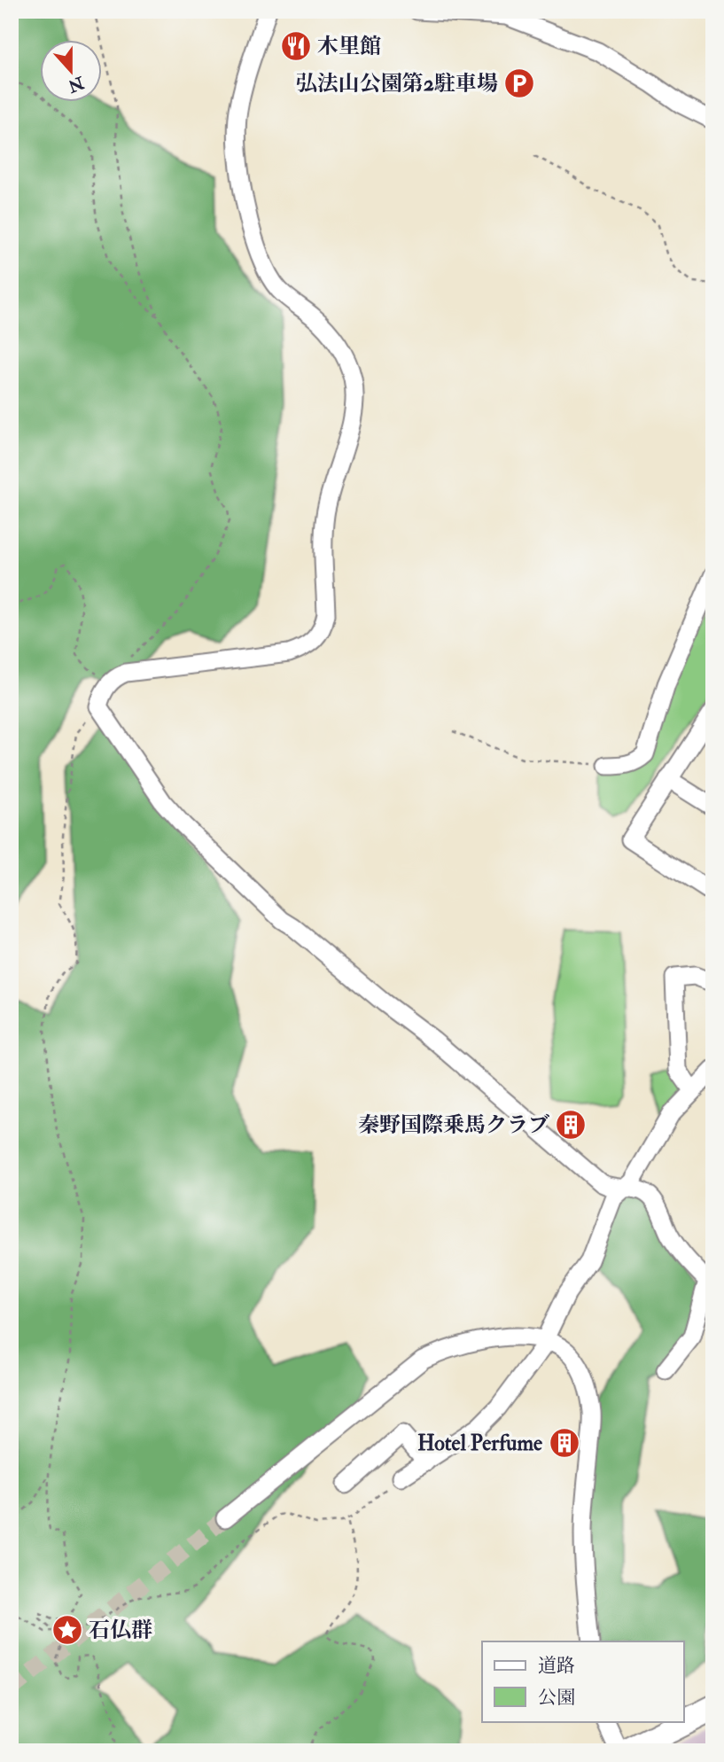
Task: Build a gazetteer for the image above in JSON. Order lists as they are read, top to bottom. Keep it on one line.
{"places":{"restaurant":["木里館"],"parking":["弘法山公園第2駐車場"],"building":["秦野国際乗馬クラブ","Hotel Perfume"],"place":["石仏群"]},"legend":["道路","公園"],"north":"bottom"}
